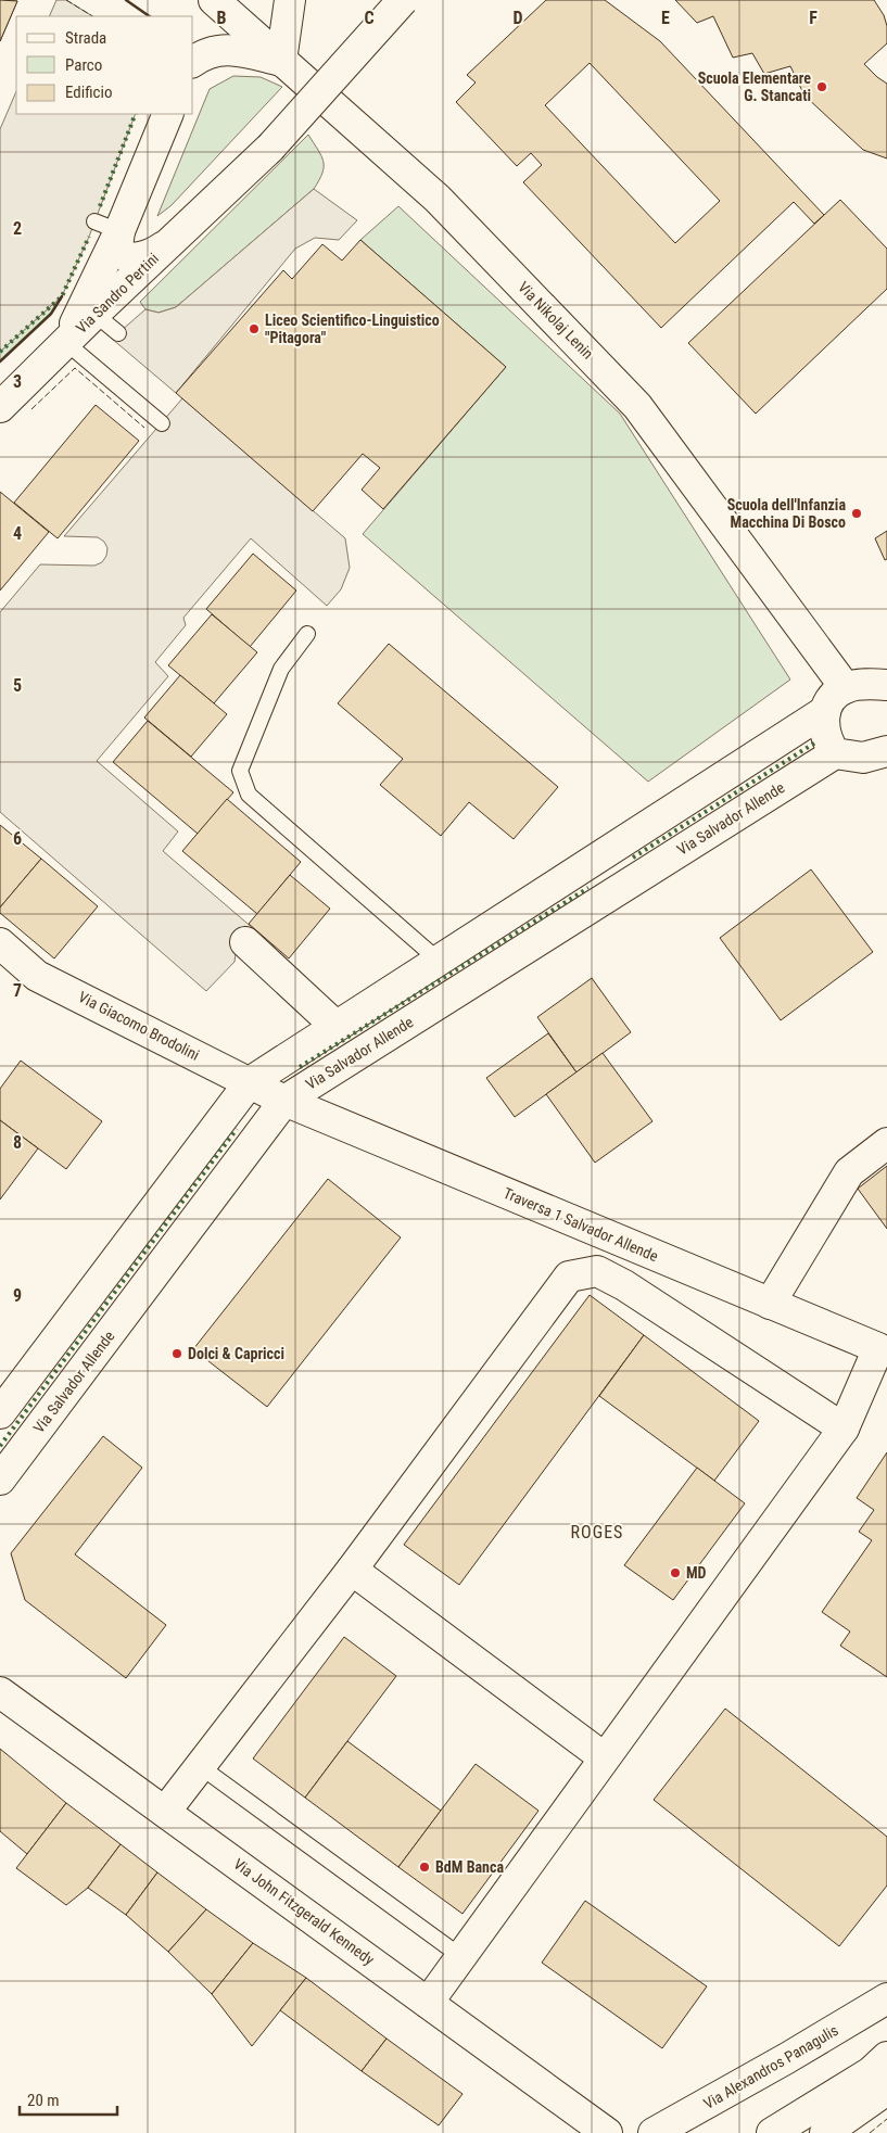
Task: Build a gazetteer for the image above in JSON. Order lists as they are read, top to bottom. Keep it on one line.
{"streets":{"street":["Via Sandro Pertini","Via Nikolaj Lenin","Via Salvador Allende","Via Giacomo Brodolini","Traversa 1 Salvador Allende","Via John Fitzgerald Kennedy","Via Alexandros Panagulis"]},"crossings":[["Via Salvador Allende","Via Giacomo Brodolini"],["Via Salvador Allende","Traversa 1 Salvador Allende"],["Via Giacomo Brodolini","Traversa 1 Salvador Allende"]],"districts":["ROGES"],"places":["Scuola Elementare G. Stancati","Liceo Scientifico-Linguistico \"Pitagora\"","Scuola dell'Infanzia Macchina Di Bosco","Dolci & Capricci","MD","BdM Banca"],"legend":["Strada","Parco","Edificio"],"scale_bar":"20 m","grid":{"columns":["B","C","D","E","F"],"rows":["2","3","4","5","6","7","8","9"]}}
